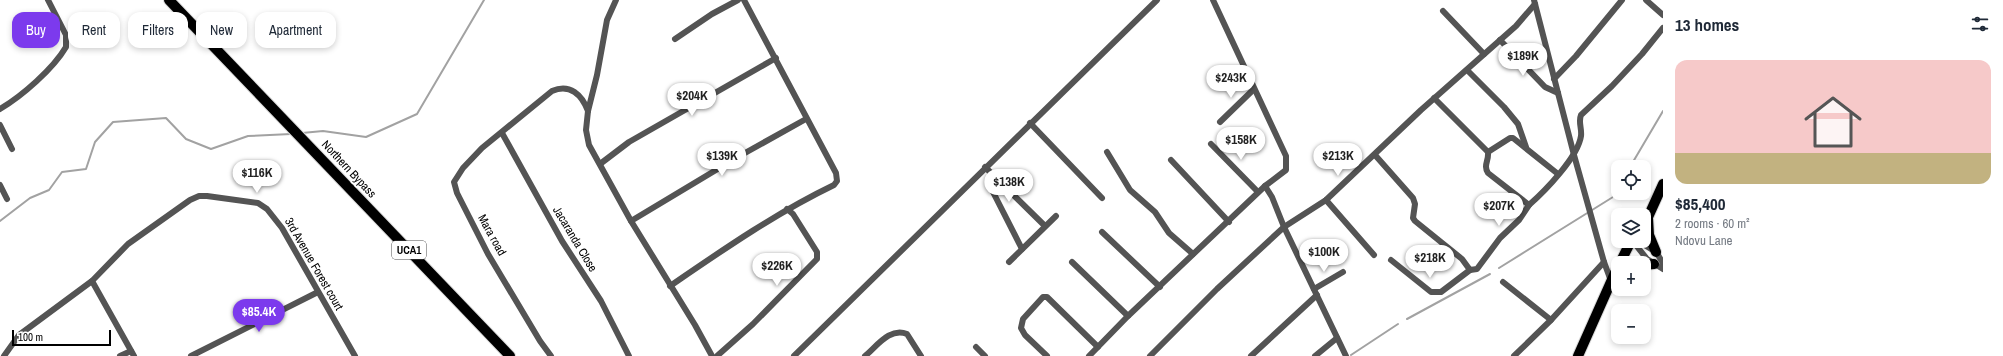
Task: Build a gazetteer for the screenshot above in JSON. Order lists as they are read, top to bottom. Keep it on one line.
{"streets":{"main road":["Northern Bypass","UCA1"],"street":["Mara road","Jacaranda Close","3rd Avenue Forest court"]},"crossings":[["Mara road","Jacaranda Close"]],"scale_bar":"100 m","page":{"heading":"13 homes","chip":["Buy","Rent","Filters","New","Apartment"],"price":["$189K","$243K","$204K","$158K","$139K","$213K","$116K","$138K","$207K","$100K","$218K","$226K","$85.4K"],"list":[{"name":"$85,400","note":"2 rooms · 60 m² · Ndovu Lane"}],"map_buttons":["+","−"],"scale":"100 m"}}
